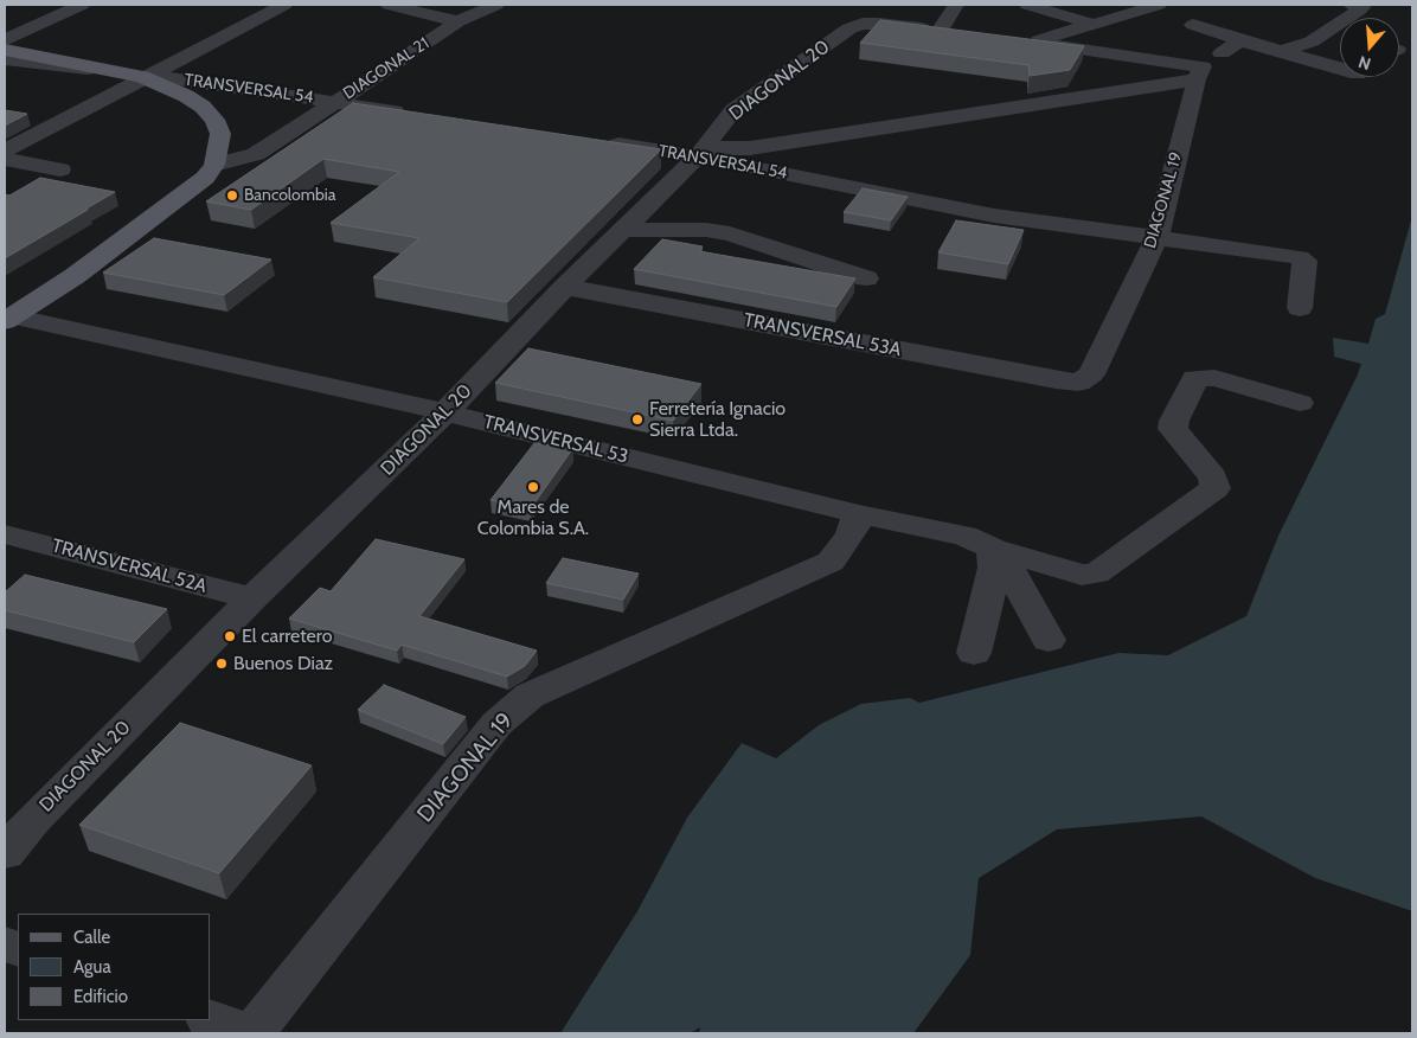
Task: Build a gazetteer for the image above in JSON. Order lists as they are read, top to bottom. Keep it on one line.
{"streets":{"street":["DIAGONAL 21","DIAGONAL 20","TRANSVERSAL 54","DIAGONAL 19","TRANSVERSAL 53A","TRANSVERSAL 53","TRANSVERSAL 52A"]},"crossings":[["DIAGONAL 21","TRANSVERSAL 54"],["DIAGONAL 20","TRANSVERSAL 54"],["DIAGONAL 20","TRANSVERSAL 53A"],["DIAGONAL 20","TRANSVERSAL 53"],["DIAGONAL 20","TRANSVERSAL 52A"],["TRANSVERSAL 54","DIAGONAL 19"],["DIAGONAL 19","TRANSVERSAL 53A"],["DIAGONAL 19","TRANSVERSAL 53"]],"places":["Bancolombia","Ferretería Ignacio Sierra Ltda.","Mares de Colombia S.A.","El carretero","Buenos Diaz"],"legend":["Calle","Agua","Edificio"],"north":"bottom"}
